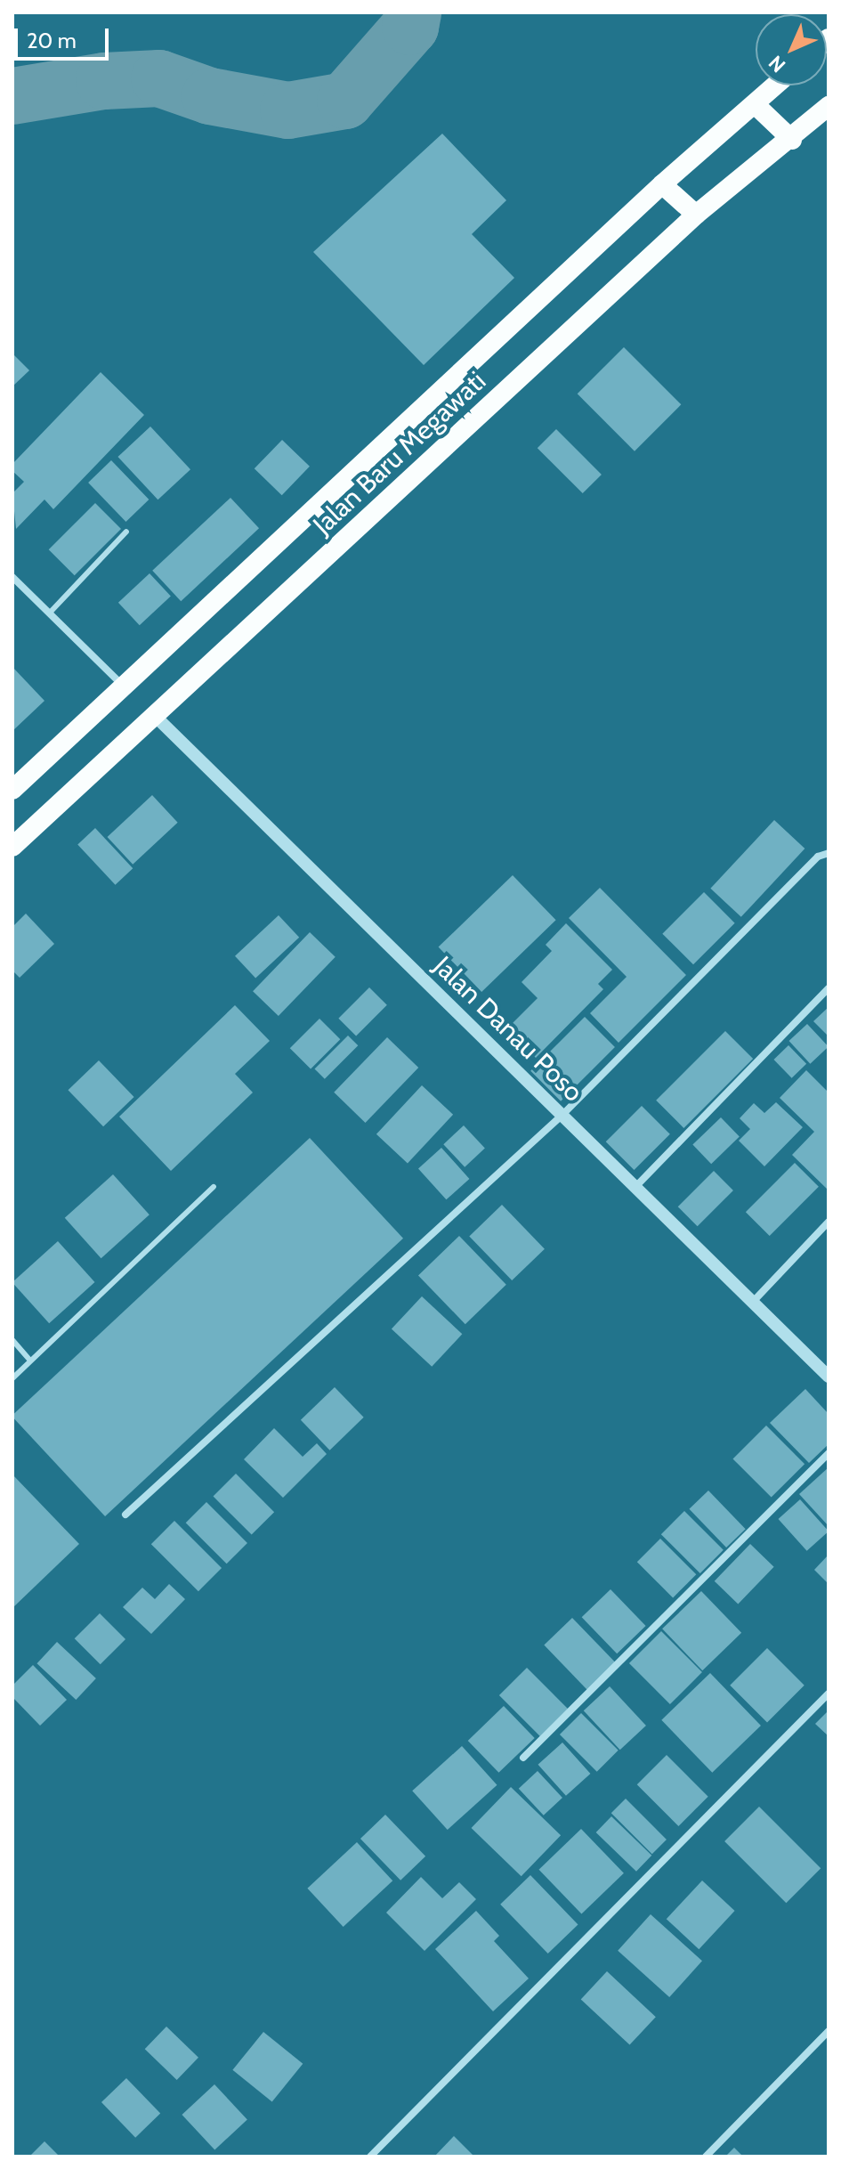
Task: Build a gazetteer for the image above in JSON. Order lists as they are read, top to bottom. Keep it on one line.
{"streets":{"highway":["Jalan Baru Megawati"],"street":["Jalan Danau Poso"]},"crossings":[["Jalan Baru Megawati","Jalan Danau Poso"]],"scale_bar":"20 m","north":"bottom left"}
